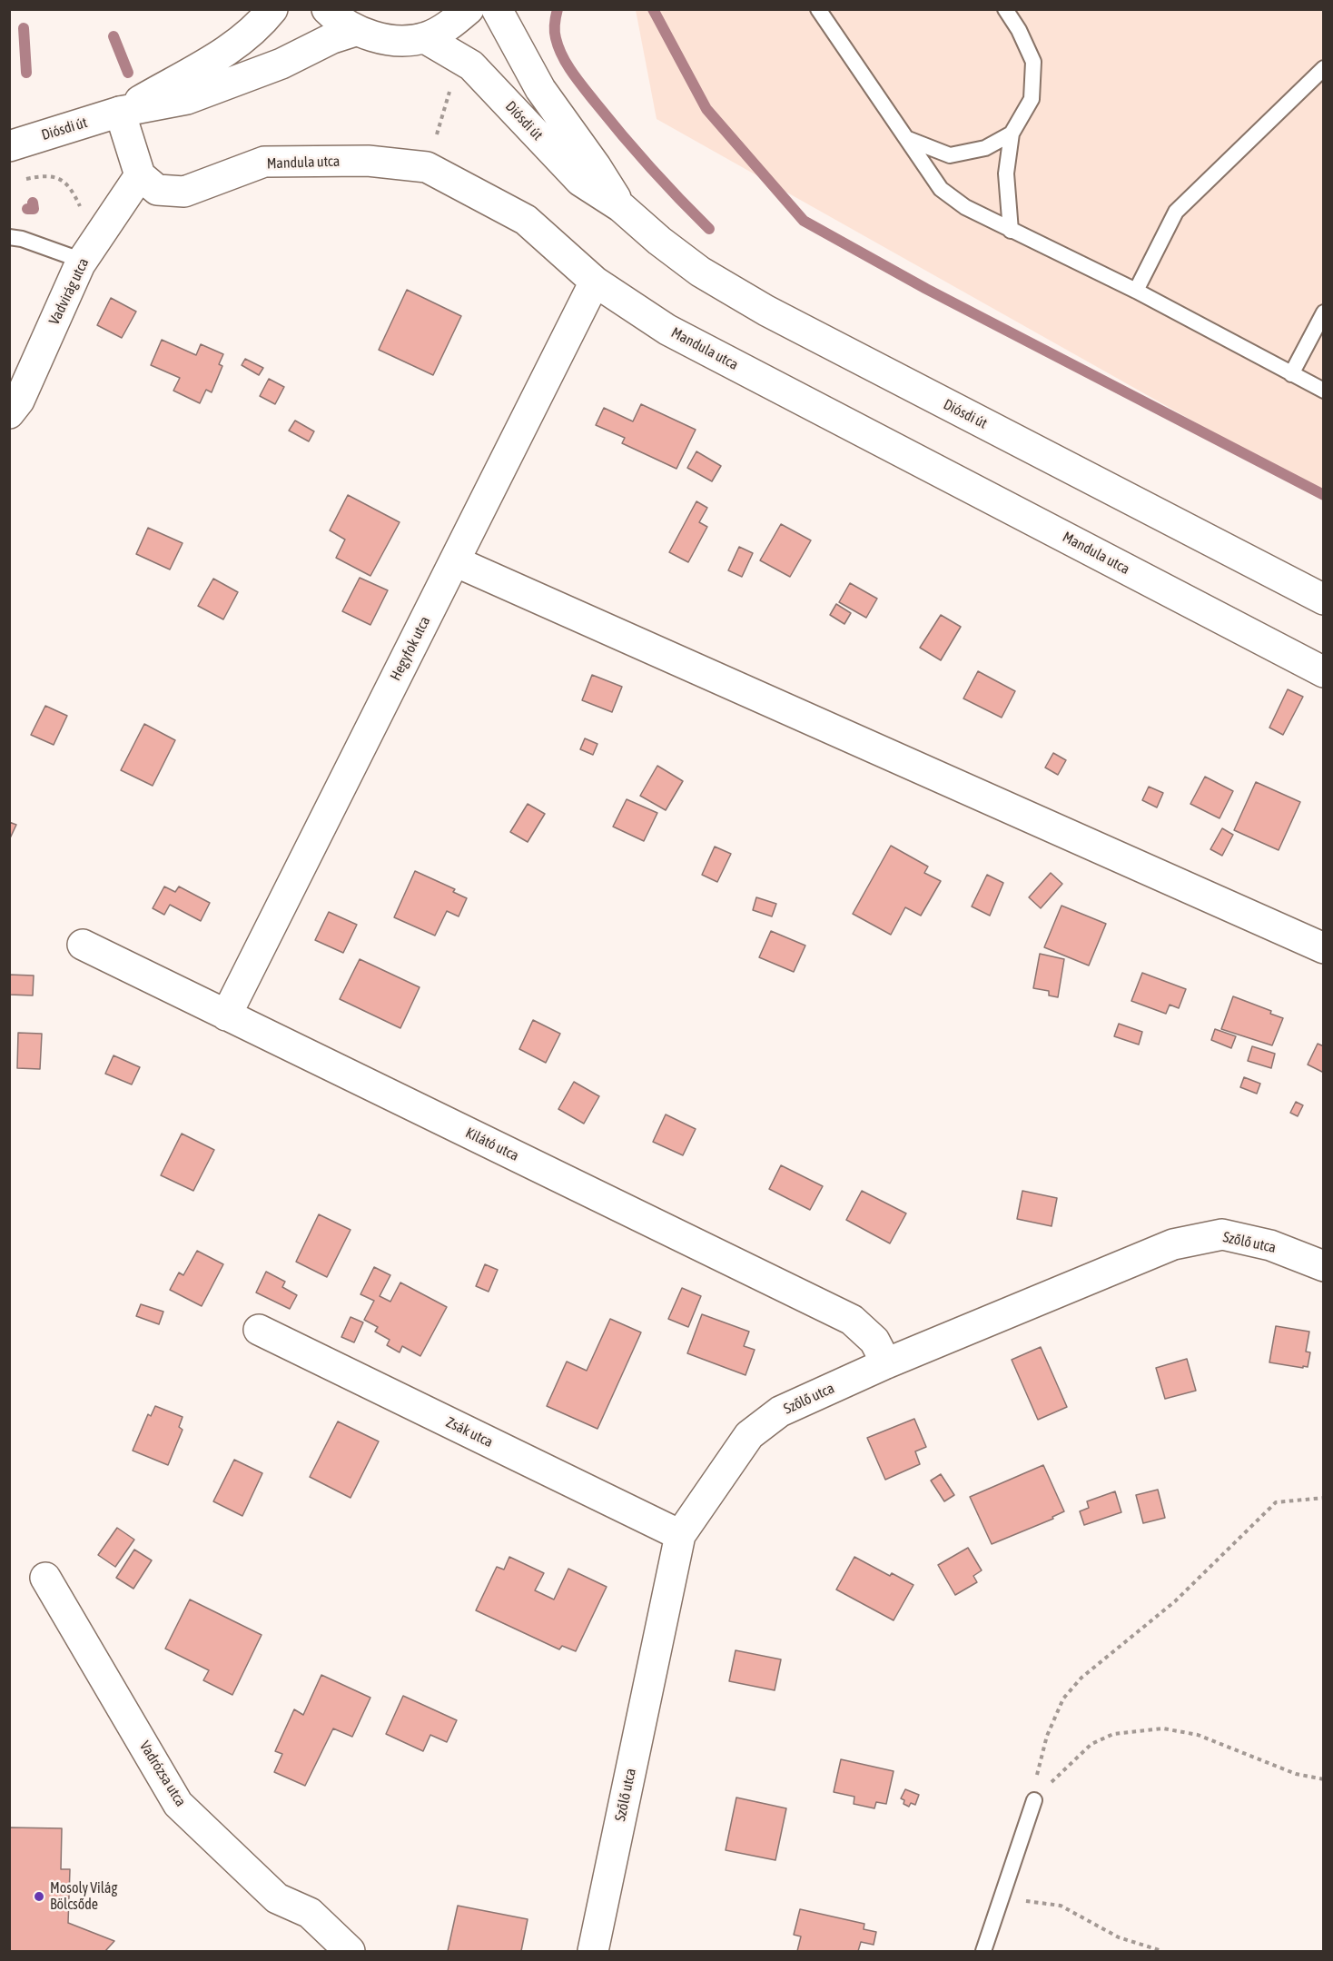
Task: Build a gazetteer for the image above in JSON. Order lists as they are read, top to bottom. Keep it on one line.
{"streets":{"street":["Diósdi út","Mandula utca","Vadvirág utca","Hegyfok utca","Kilátó utca","Szőlő utca","Zsák utca","Vadrózsa utca"]},"crossings":[["Mandula utca","Vadvirág utca"],["Mandula utca","Hegyfok utca"],["Hegyfok utca","Kilátó utca"],["Kilátó utca","Szőlő utca"],["Szőlő utca","Zsák utca"]],"places":["Mosoly Világ Bölcsőde"]}
